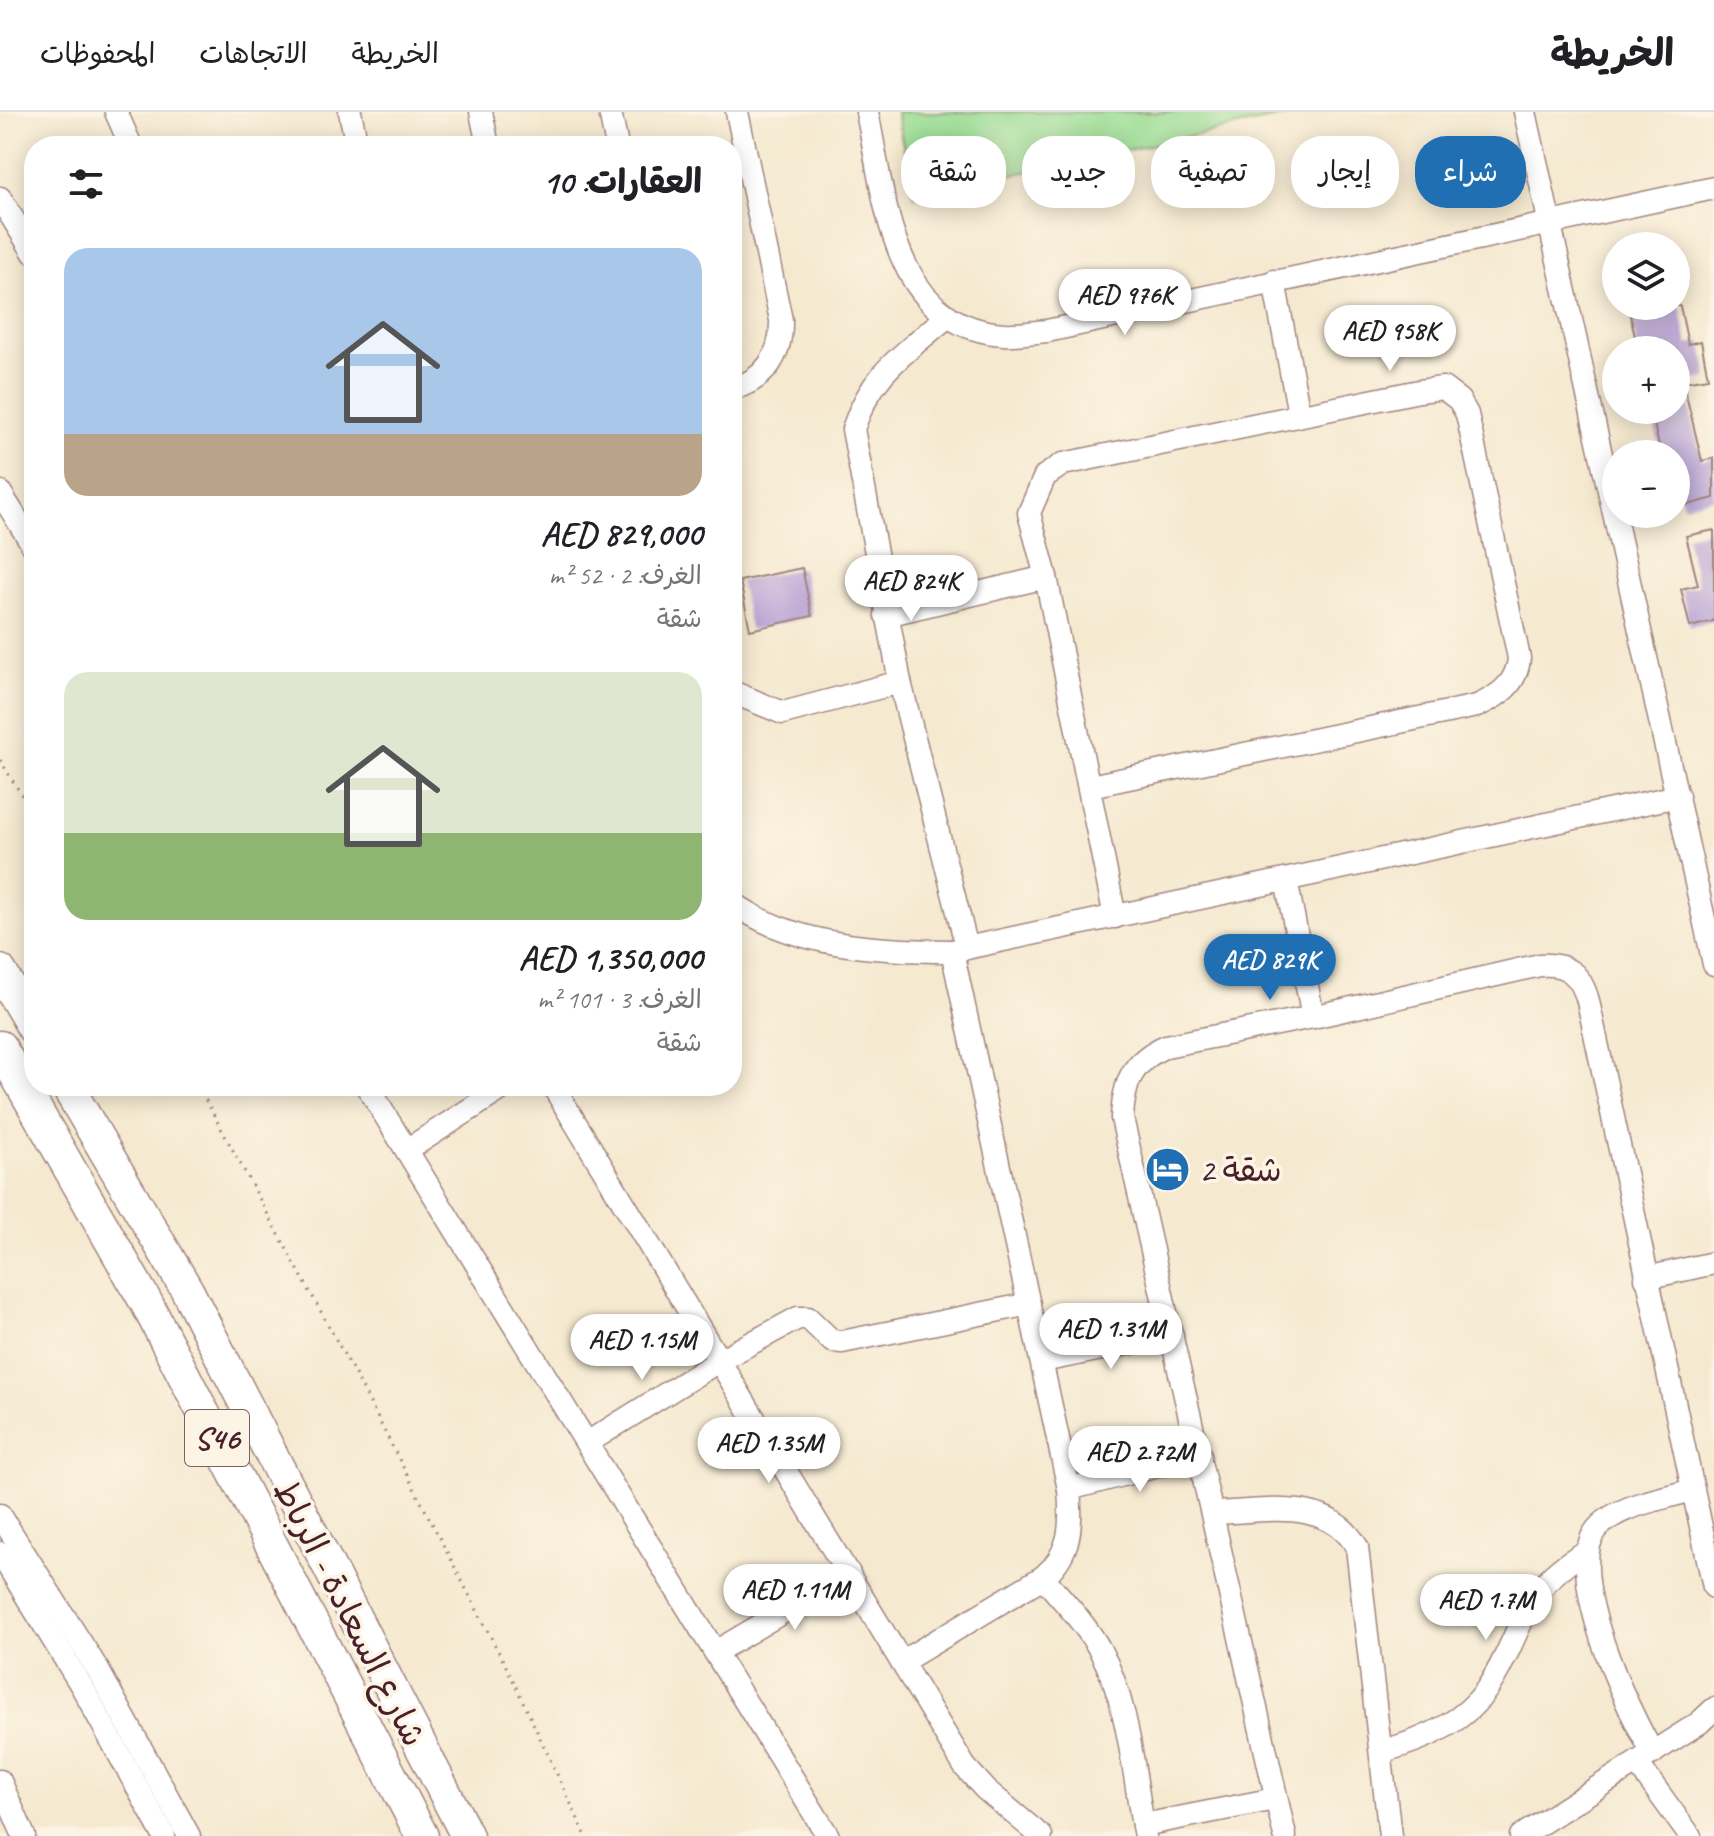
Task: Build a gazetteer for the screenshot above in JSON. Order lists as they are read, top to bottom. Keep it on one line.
{"streets":{"highway":["S46","شارع السعادة - الرباط"]},"places":{"hotel":["شقة 2"]},"page":{"header":"الخريطة","nav":["الخريطة","الاتجاهات","المحفوظات"],"chip":["شراء","إيجار","تصفية","جديد","شقة"],"heading":"العقارات: 10","map_buttons":["+","−"],"list":[{"name":"AED 829,000","note":"الغرف: 2 · 52 m² · شقة"},{"name":"AED 1,350,000","note":"الغرف: 3 · 101 m² · شقة"}],"price":["AED 976K","AED 958K","AED 824K","AED 829K","AED 1.31M","AED 1.15M","AED 1.35M","AED 2.72M","AED 1.11M","AED 1.7M"]}}
